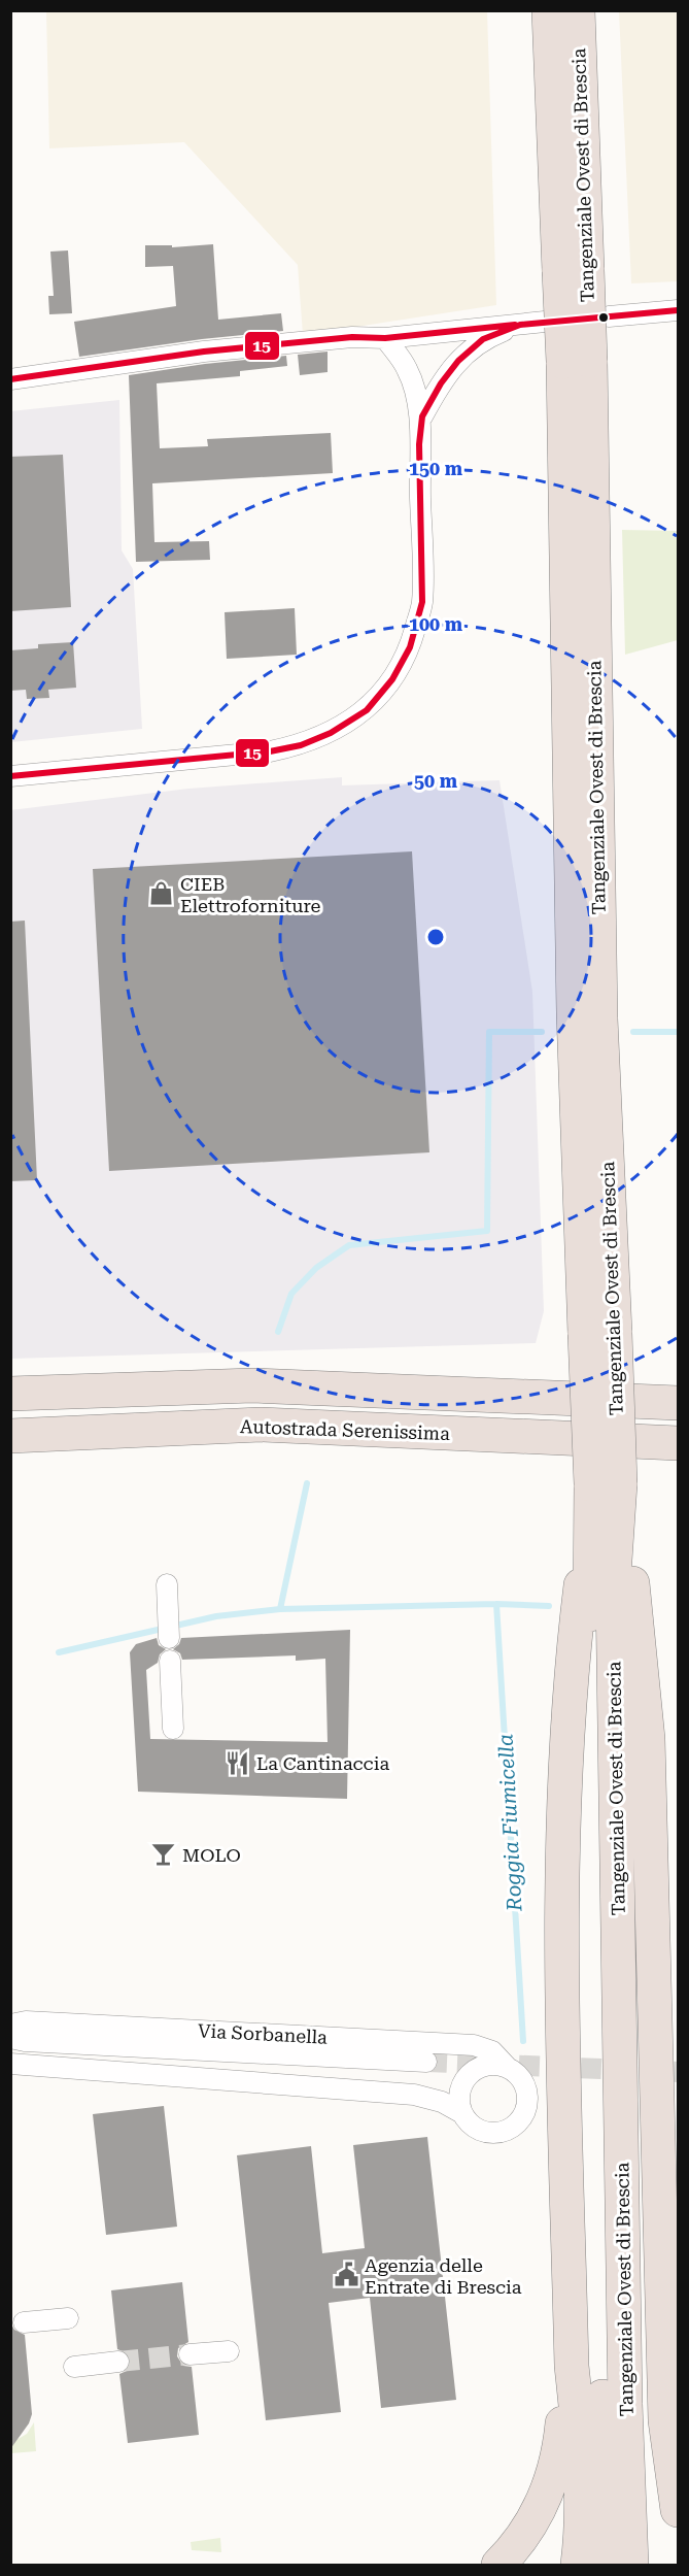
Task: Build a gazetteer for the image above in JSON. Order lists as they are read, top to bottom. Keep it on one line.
{"streets":{"highway":["Tangenziale Ovest di Brescia","Autostrada Serenissima"],"street":["Via Sorbanella"]},"water":["Roggia Fiumicella"],"places":{"shop":["CIEB Elettroforniture"],"restaurant":["La Cantinaccia"],"bar":["MOLO"],"public building":["Agenzia delle Entrate di Brescia"]},"lines":["transit line 15"],"rings":["150 m","100 m","50 m"]}
